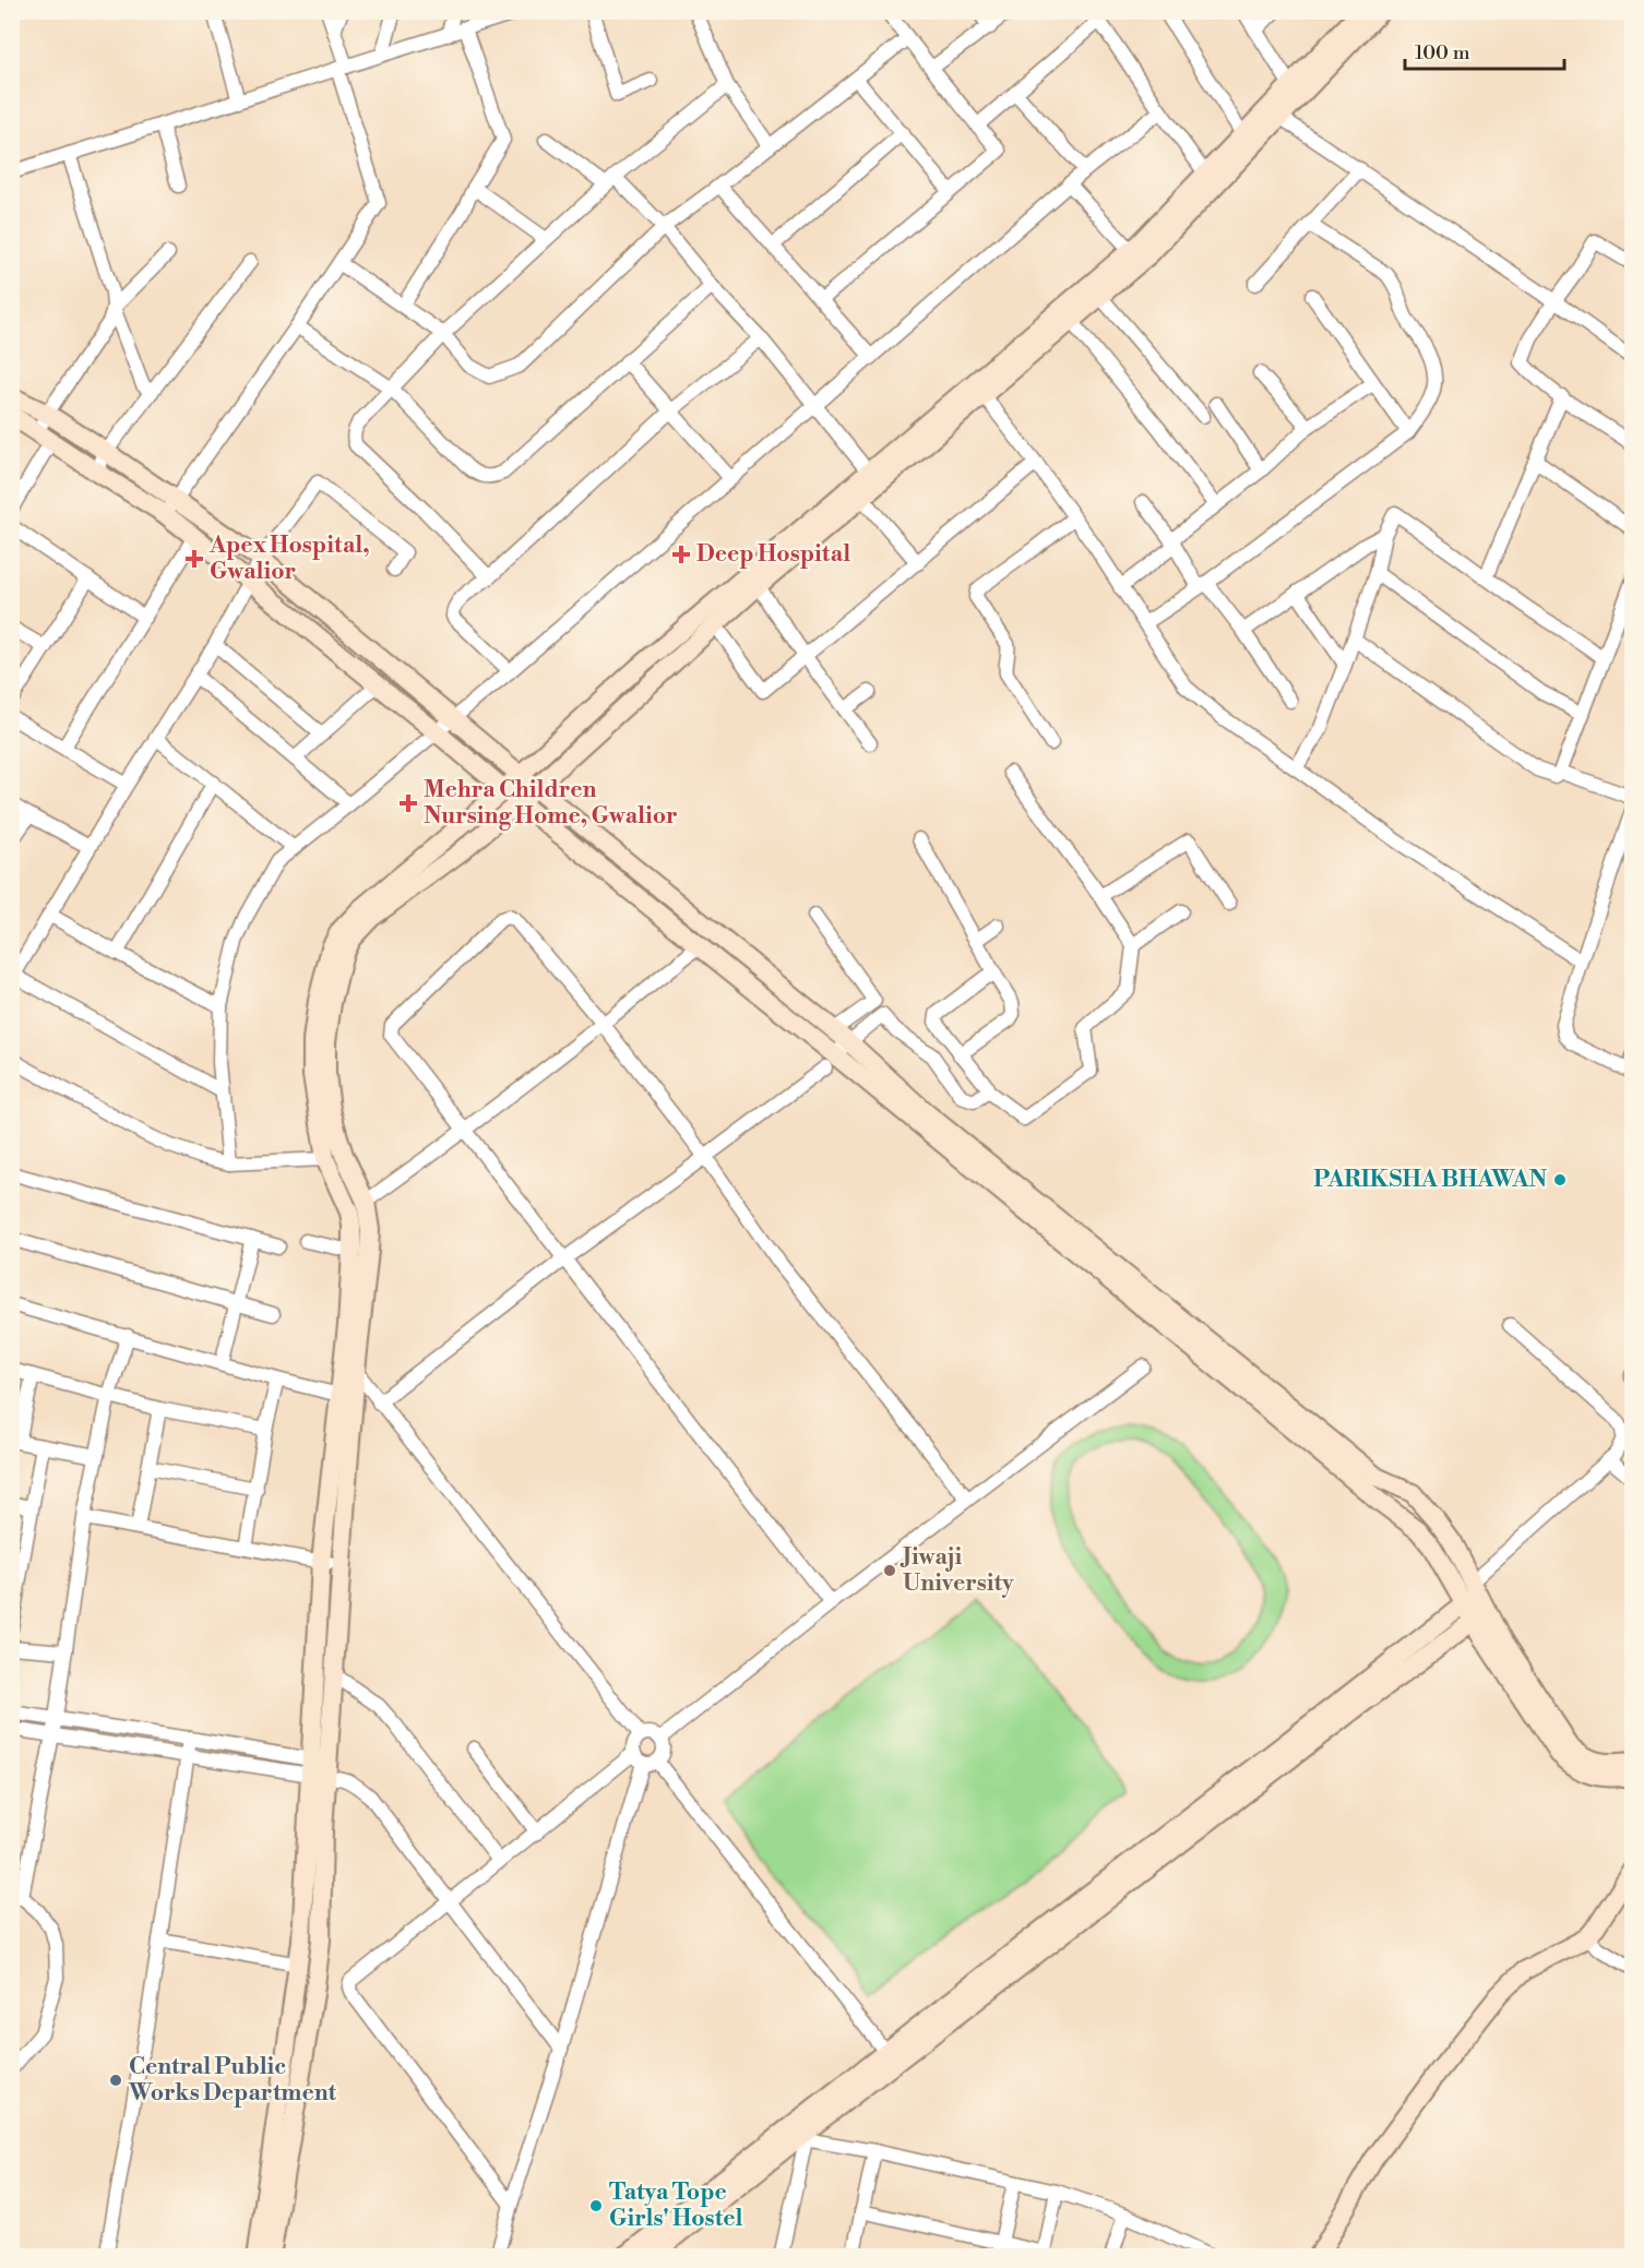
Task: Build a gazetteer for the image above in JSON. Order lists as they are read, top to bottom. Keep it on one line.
{"places":{"health":["Deep Hospital","Apex Hospital, Gwalior","Mehra Children Nursing Home, Gwalior"],"other":["PARIKSHA BHAWAN","Jiwaji University","Central Public Works Department","Tatya Tope Girls' Hostel"]},"scale_bar":"100 m"}
